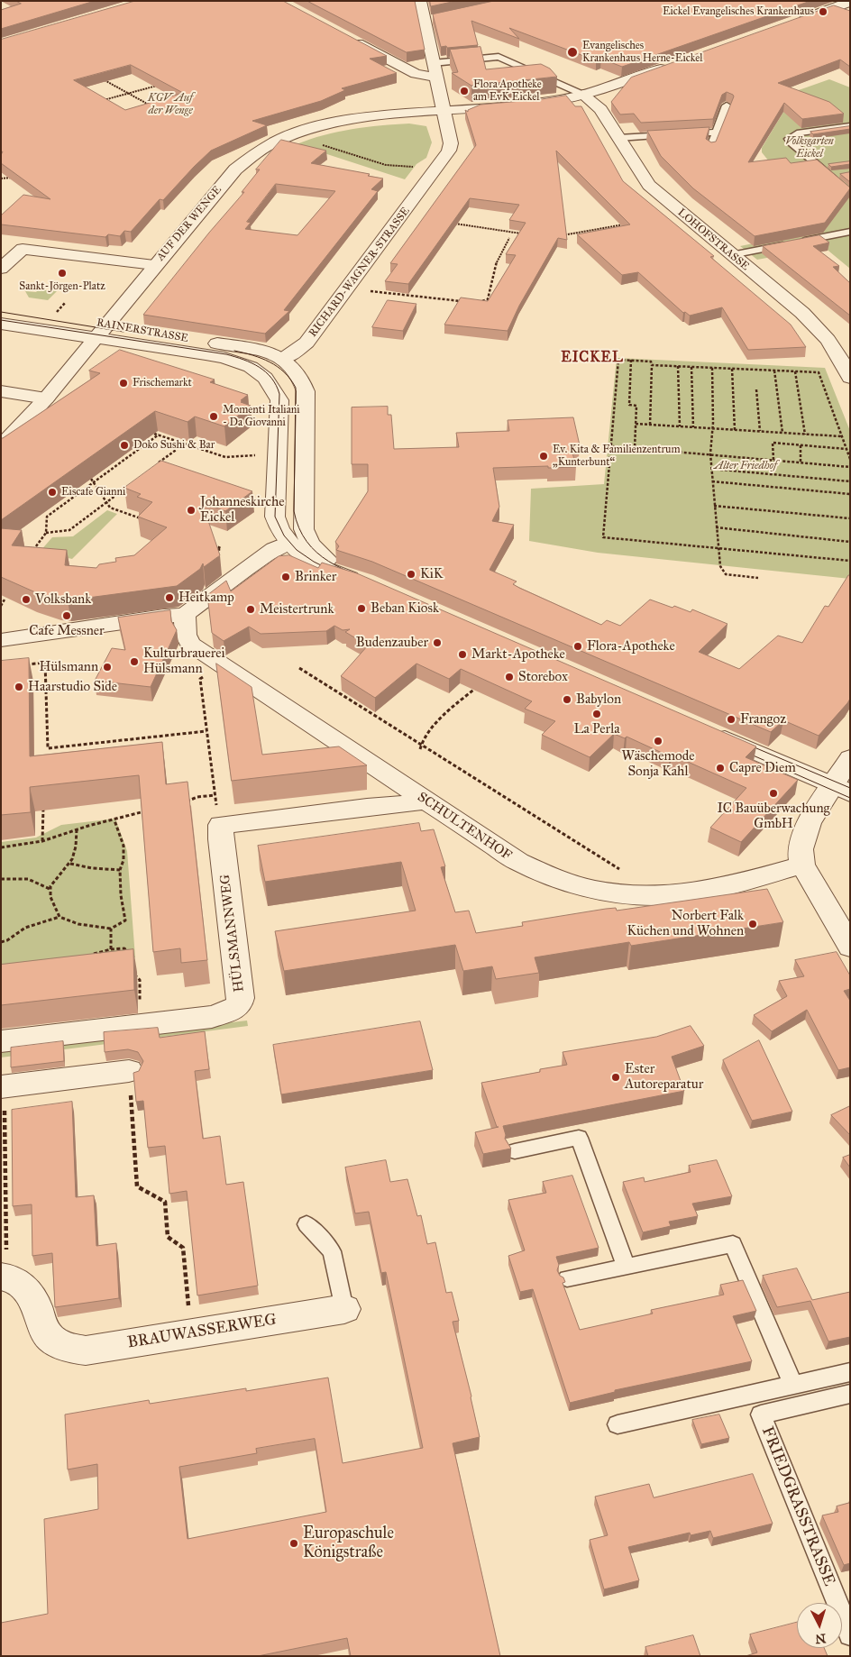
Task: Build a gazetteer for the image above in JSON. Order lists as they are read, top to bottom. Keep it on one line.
{"streets":{"street":["AUF DER WENGE","LOHOFSTRASSE","RICHARD-WAGNER-STRASSE","RAINERSTRASSE","SCHULTENHOF","HÜLSMANNWEG","BRAUWASSERWEG"],"lane":["FRIEDGRASSTRASSE"]},"crossings":[["AUF DER WENGE","LOHOFSTRASSE"],["AUF DER WENGE","RICHARD-WAGNER-STRASSE"],["AUF DER WENGE","RAINERSTRASSE"],["RICHARD-WAGNER-STRASSE","RAINERSTRASSE"]],"districts":["EICKEL"],"parks":["KGV Auf der Wenge","Volksgarten Eickel","Alter Friedhof"],"places":["Eickel Evangelisches Krankenhaus","Evangelisches Krankenhaus Herne-Eickel","Flora Apotheke am EvK Eickel","Sankt-Jörgen-Platz","Frischemarkt","Momenti Italiani - Da Giovanni","Doko Sushi & Bar","Ev. Kita & Familienzentrum „Kunterbunt“","Eiscafe Gianni","Johanneskirche Eickel","KiK","Brinker","Heitkamp","Volksbank","Beban Kiosk","Meistertrunk","Cafe Messner","Budenzauber","Flora-Apotheke","Markt-Apotheke","Kulturbrauerei Hülsmann","Hülsmann","Storebox","Haarstudio Side","Babylon","La Perla","Frangoz","Wäschemode Sonja Kahl","Capre Diem","IC Bauüberwachung GmbH","Norbert Falk Küchen und Wohnen","Ester Autoreparatur","Europaschule Königstraße"],"north":"bottom"}
